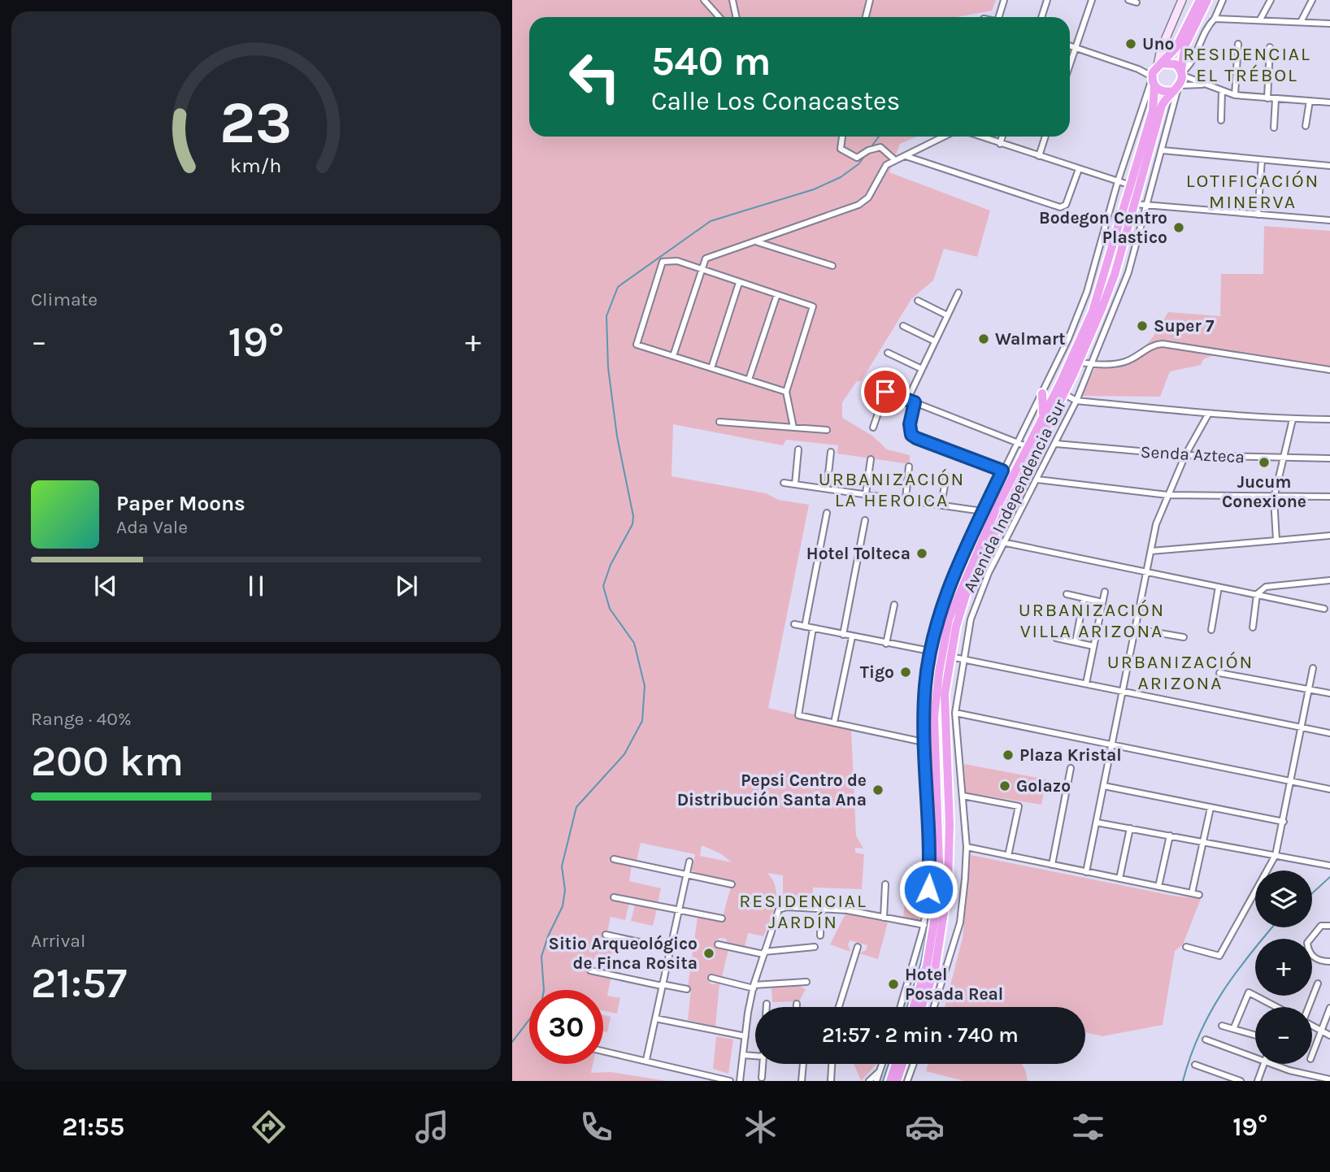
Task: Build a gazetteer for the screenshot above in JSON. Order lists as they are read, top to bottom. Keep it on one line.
{"streets":{"highway":["Avenida Independencia Sur"],"street":["Senda Azteca"]},"districts":["RESIDENCIAL EL TRÉBOL","LOTIFICACIÓN MINERVA","URBANIZACIÓN LA HEROICA","URBANIZACIÓN VILLA ARIZONA","URBANIZACIÓN ARIZONA","RESIDENCIAL JARDÍN"],"places":["Uno","Bodegon Centro Plastico","Super 7","Walmart","Jucum Conexione","Hotel Tolteca","Tigo","Plaza Kristal","Golazo","Pepsi Centro de Distribución Santa Ana","Sitio Arqueológico de Finca Rosita","Hotel Posada Real"],"page":{"turn":["540 m","Calle Los Conacastes"],"tile":["Climate",["Range · 40%","200 km"],["Arrival","21:57"]],"heat":["−","19°","+"],"song":["Paper Moons","Ada Vale"],"map_buttons":["+","−"],"limit":"30","trip":"21:57 · 2 min · 740 m","tabs":["21:55","19°"],"gauge":["23","km/h"]}}
